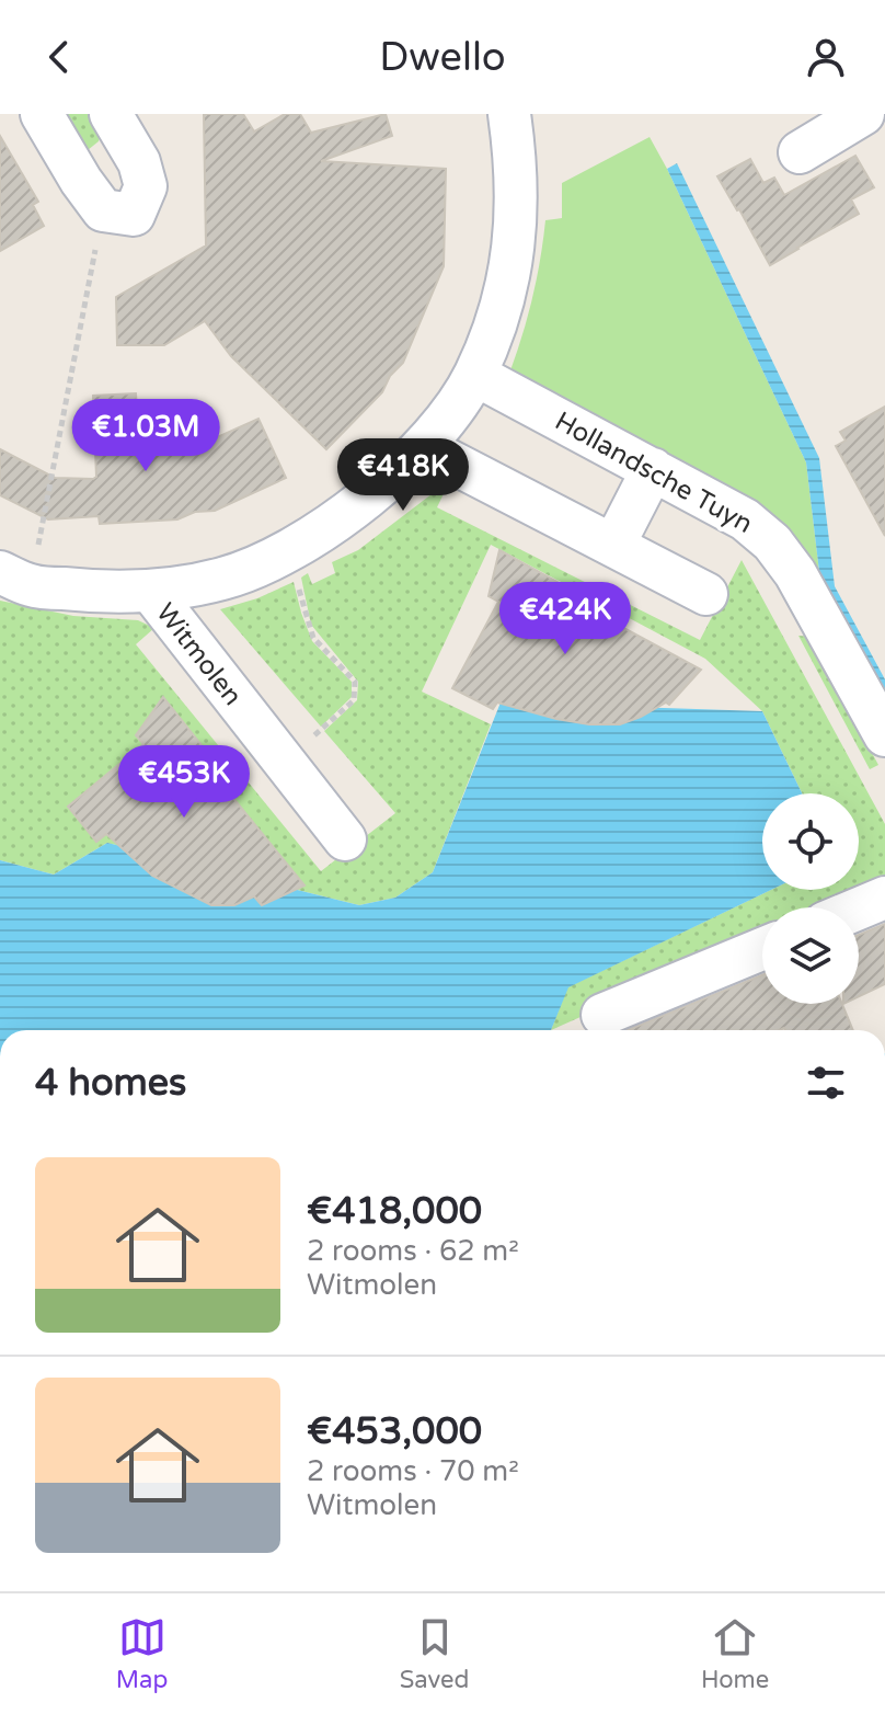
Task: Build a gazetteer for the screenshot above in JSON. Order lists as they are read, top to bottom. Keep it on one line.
{"streets":{"street":["Hollandsche Tuyn","Witmolen"]},"crossings":[["Hollandsche Tuyn","Witmolen"]],"page":{"header":"Dwello","price":["€1.03M","€418K","€424K","€453K"],"heading":"4 homes","list":[{"name":"€418,000","note":"2 rooms · 62 m² · Witmolen"},{"name":"€453,000","note":"2 rooms · 70 m² · Witmolen"}],"tabs":["Map","Saved","Home"]}}
